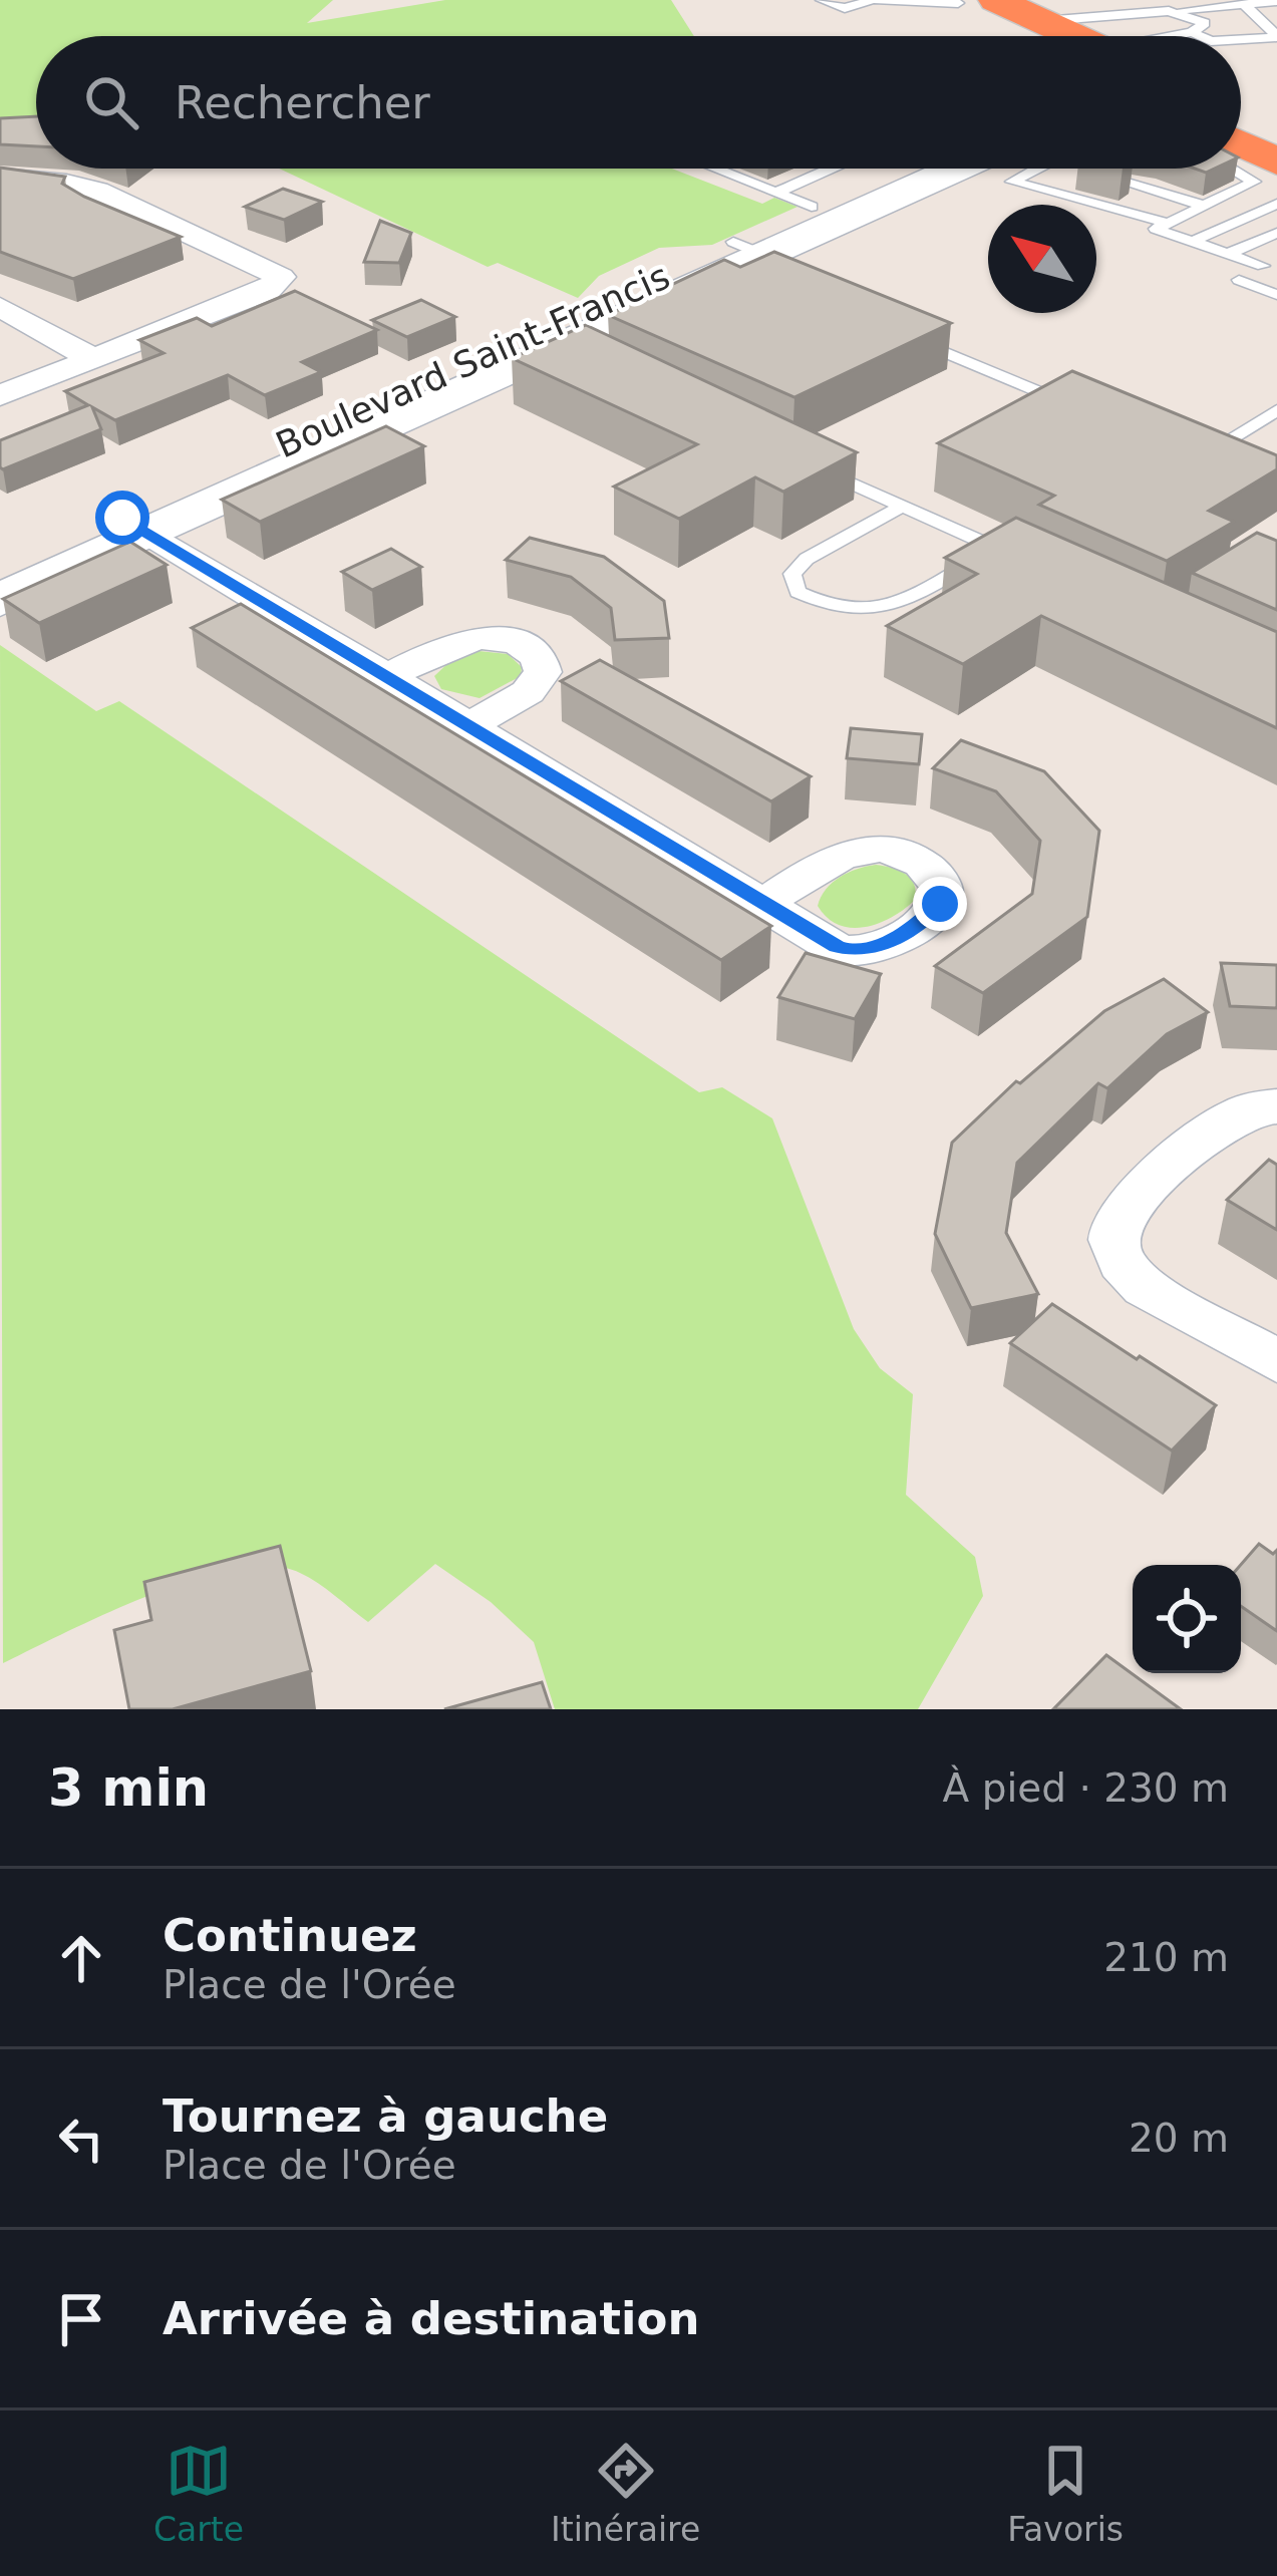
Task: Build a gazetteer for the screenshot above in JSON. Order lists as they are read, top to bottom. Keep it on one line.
{"streets":{"street":["Boulevard Saint-Francis"]},"north":"top left","page":{"search":"Rechercher","heading":["3 min","À pied · 230 m"],"list":[["Continuez","Place de l'Orée","210 m"],["Tournez à gauche","Place de l'Orée","20 m"],"Arrivée à destination"],"nav":["Carte","Itinéraire","Favoris"]}}
